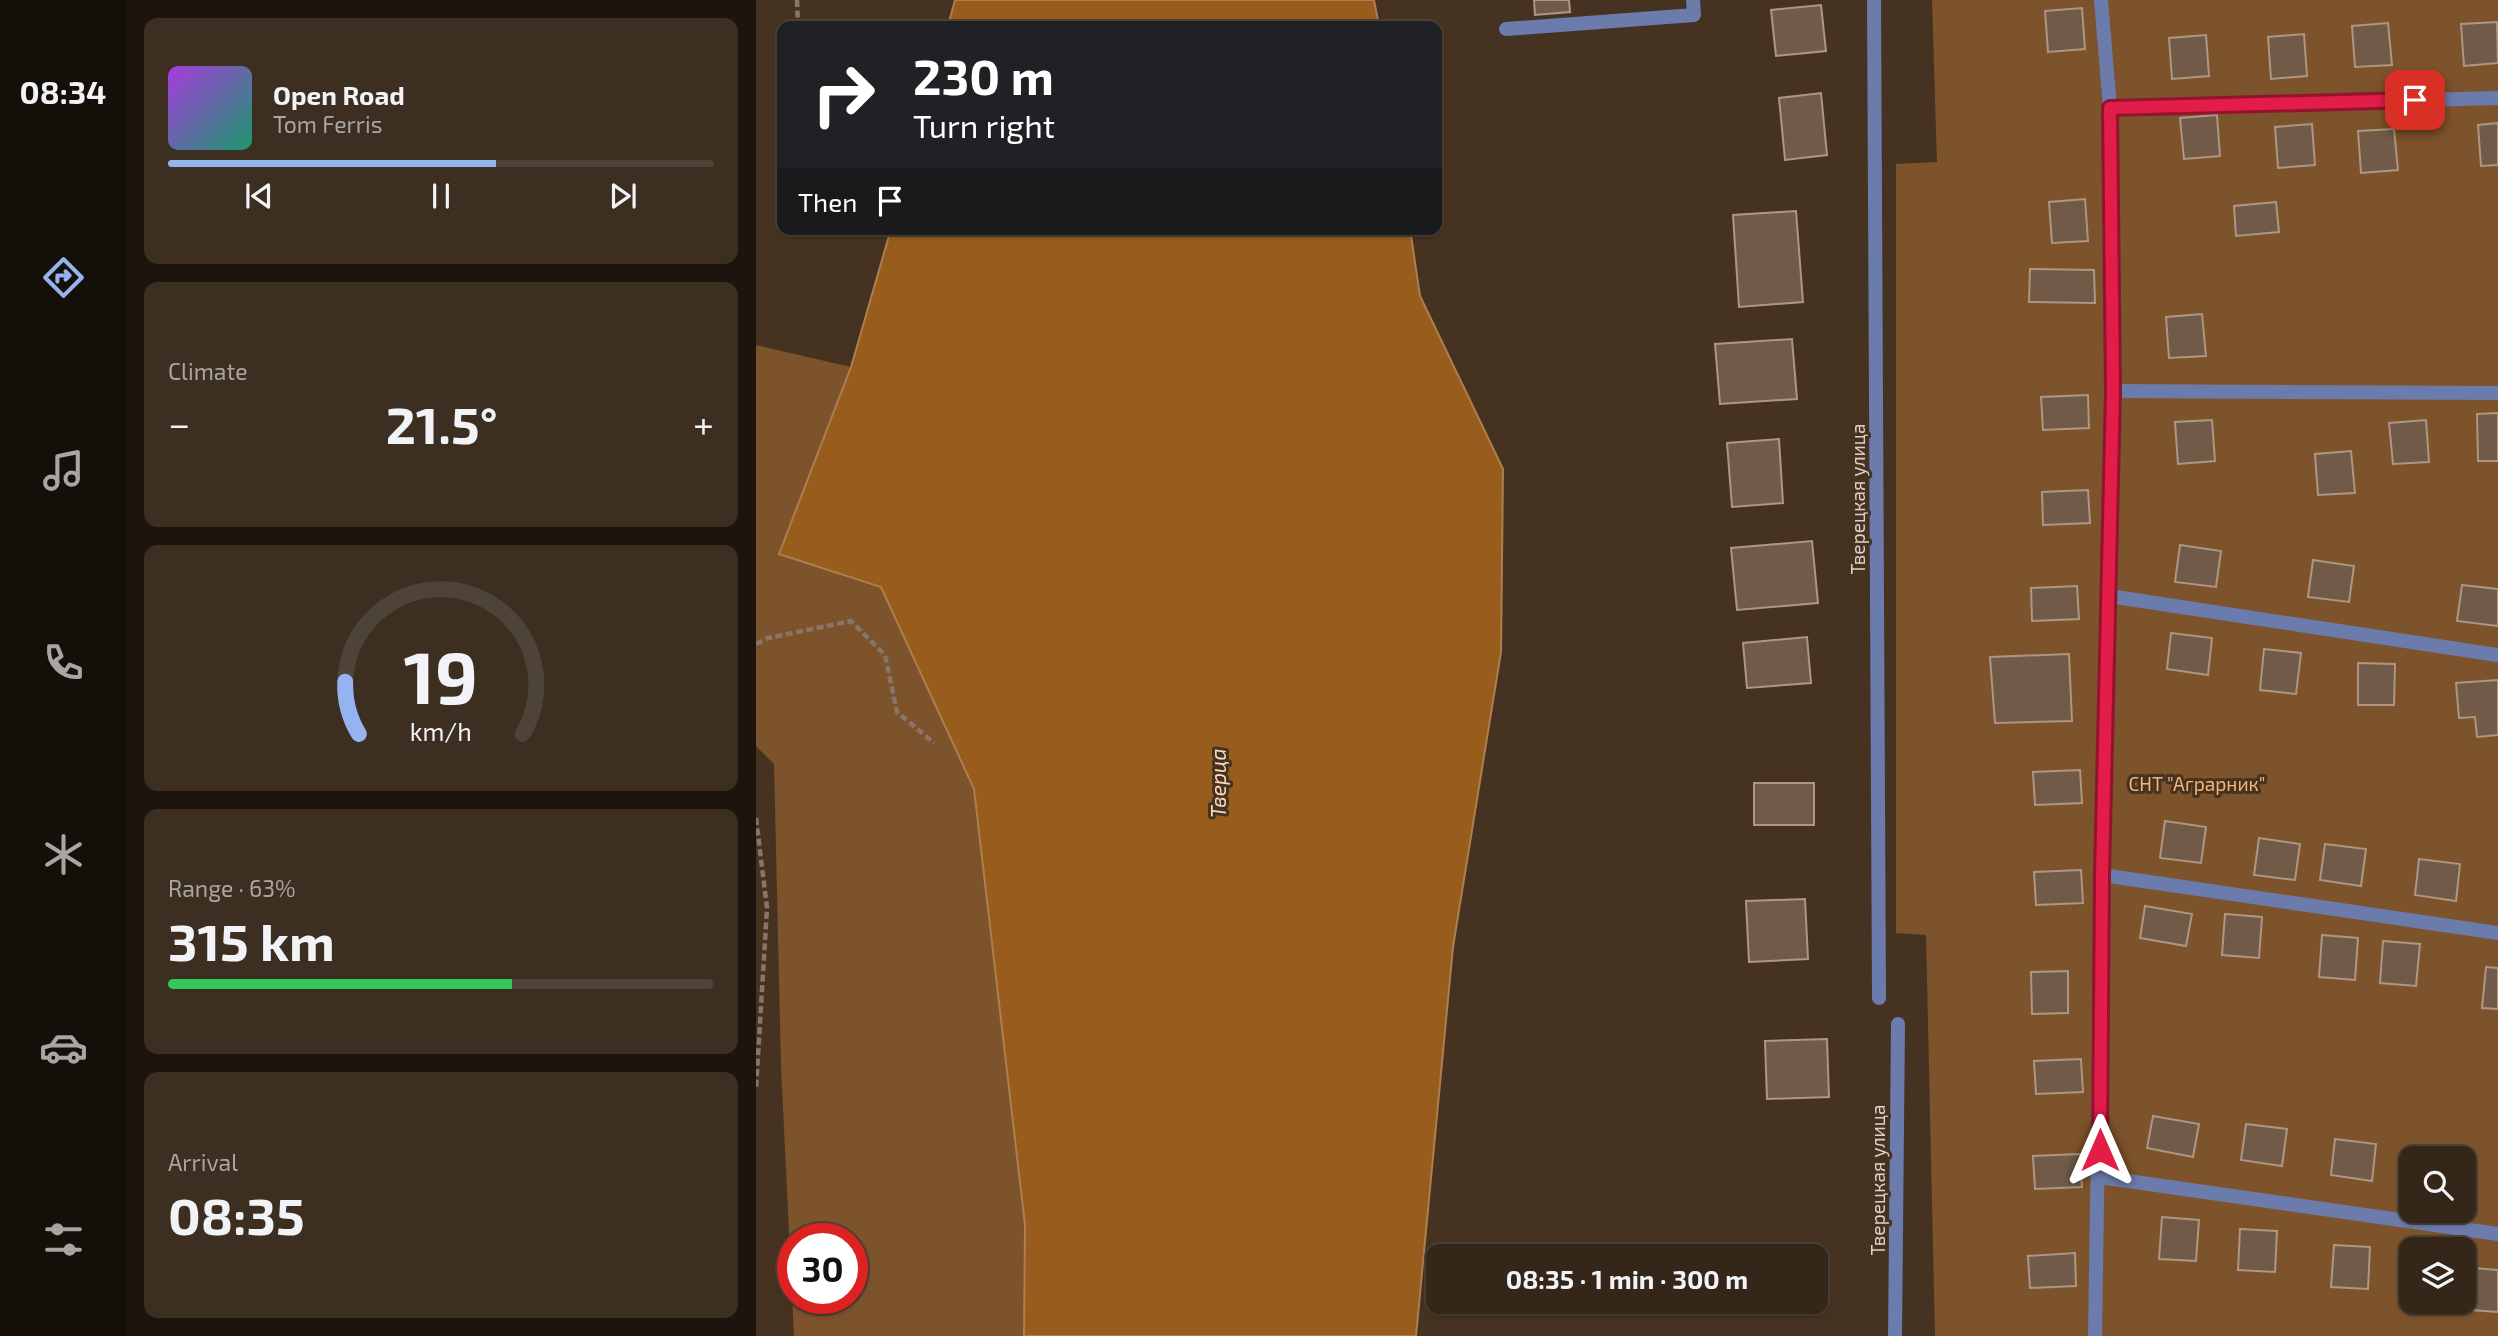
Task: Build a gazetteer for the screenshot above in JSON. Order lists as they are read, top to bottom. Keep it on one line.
{"streets":{"street":["Тверецкая улица"]},"water":["Тверца"],"parks":["СНТ \"Аграрник\""],"page":{"tabs":"08:34","turn":["230 m","Turn right"],"song":["Open Road","Tom Ferris"],"then":"Then","tile":["Climate",["Range · 63%","315 km"],["Arrival","08:35"]],"heat":["−","21.5°","+"],"limit":"30","trip":"08:35 · 1 min · 300 m","gauge":["19","km/h"]}}
